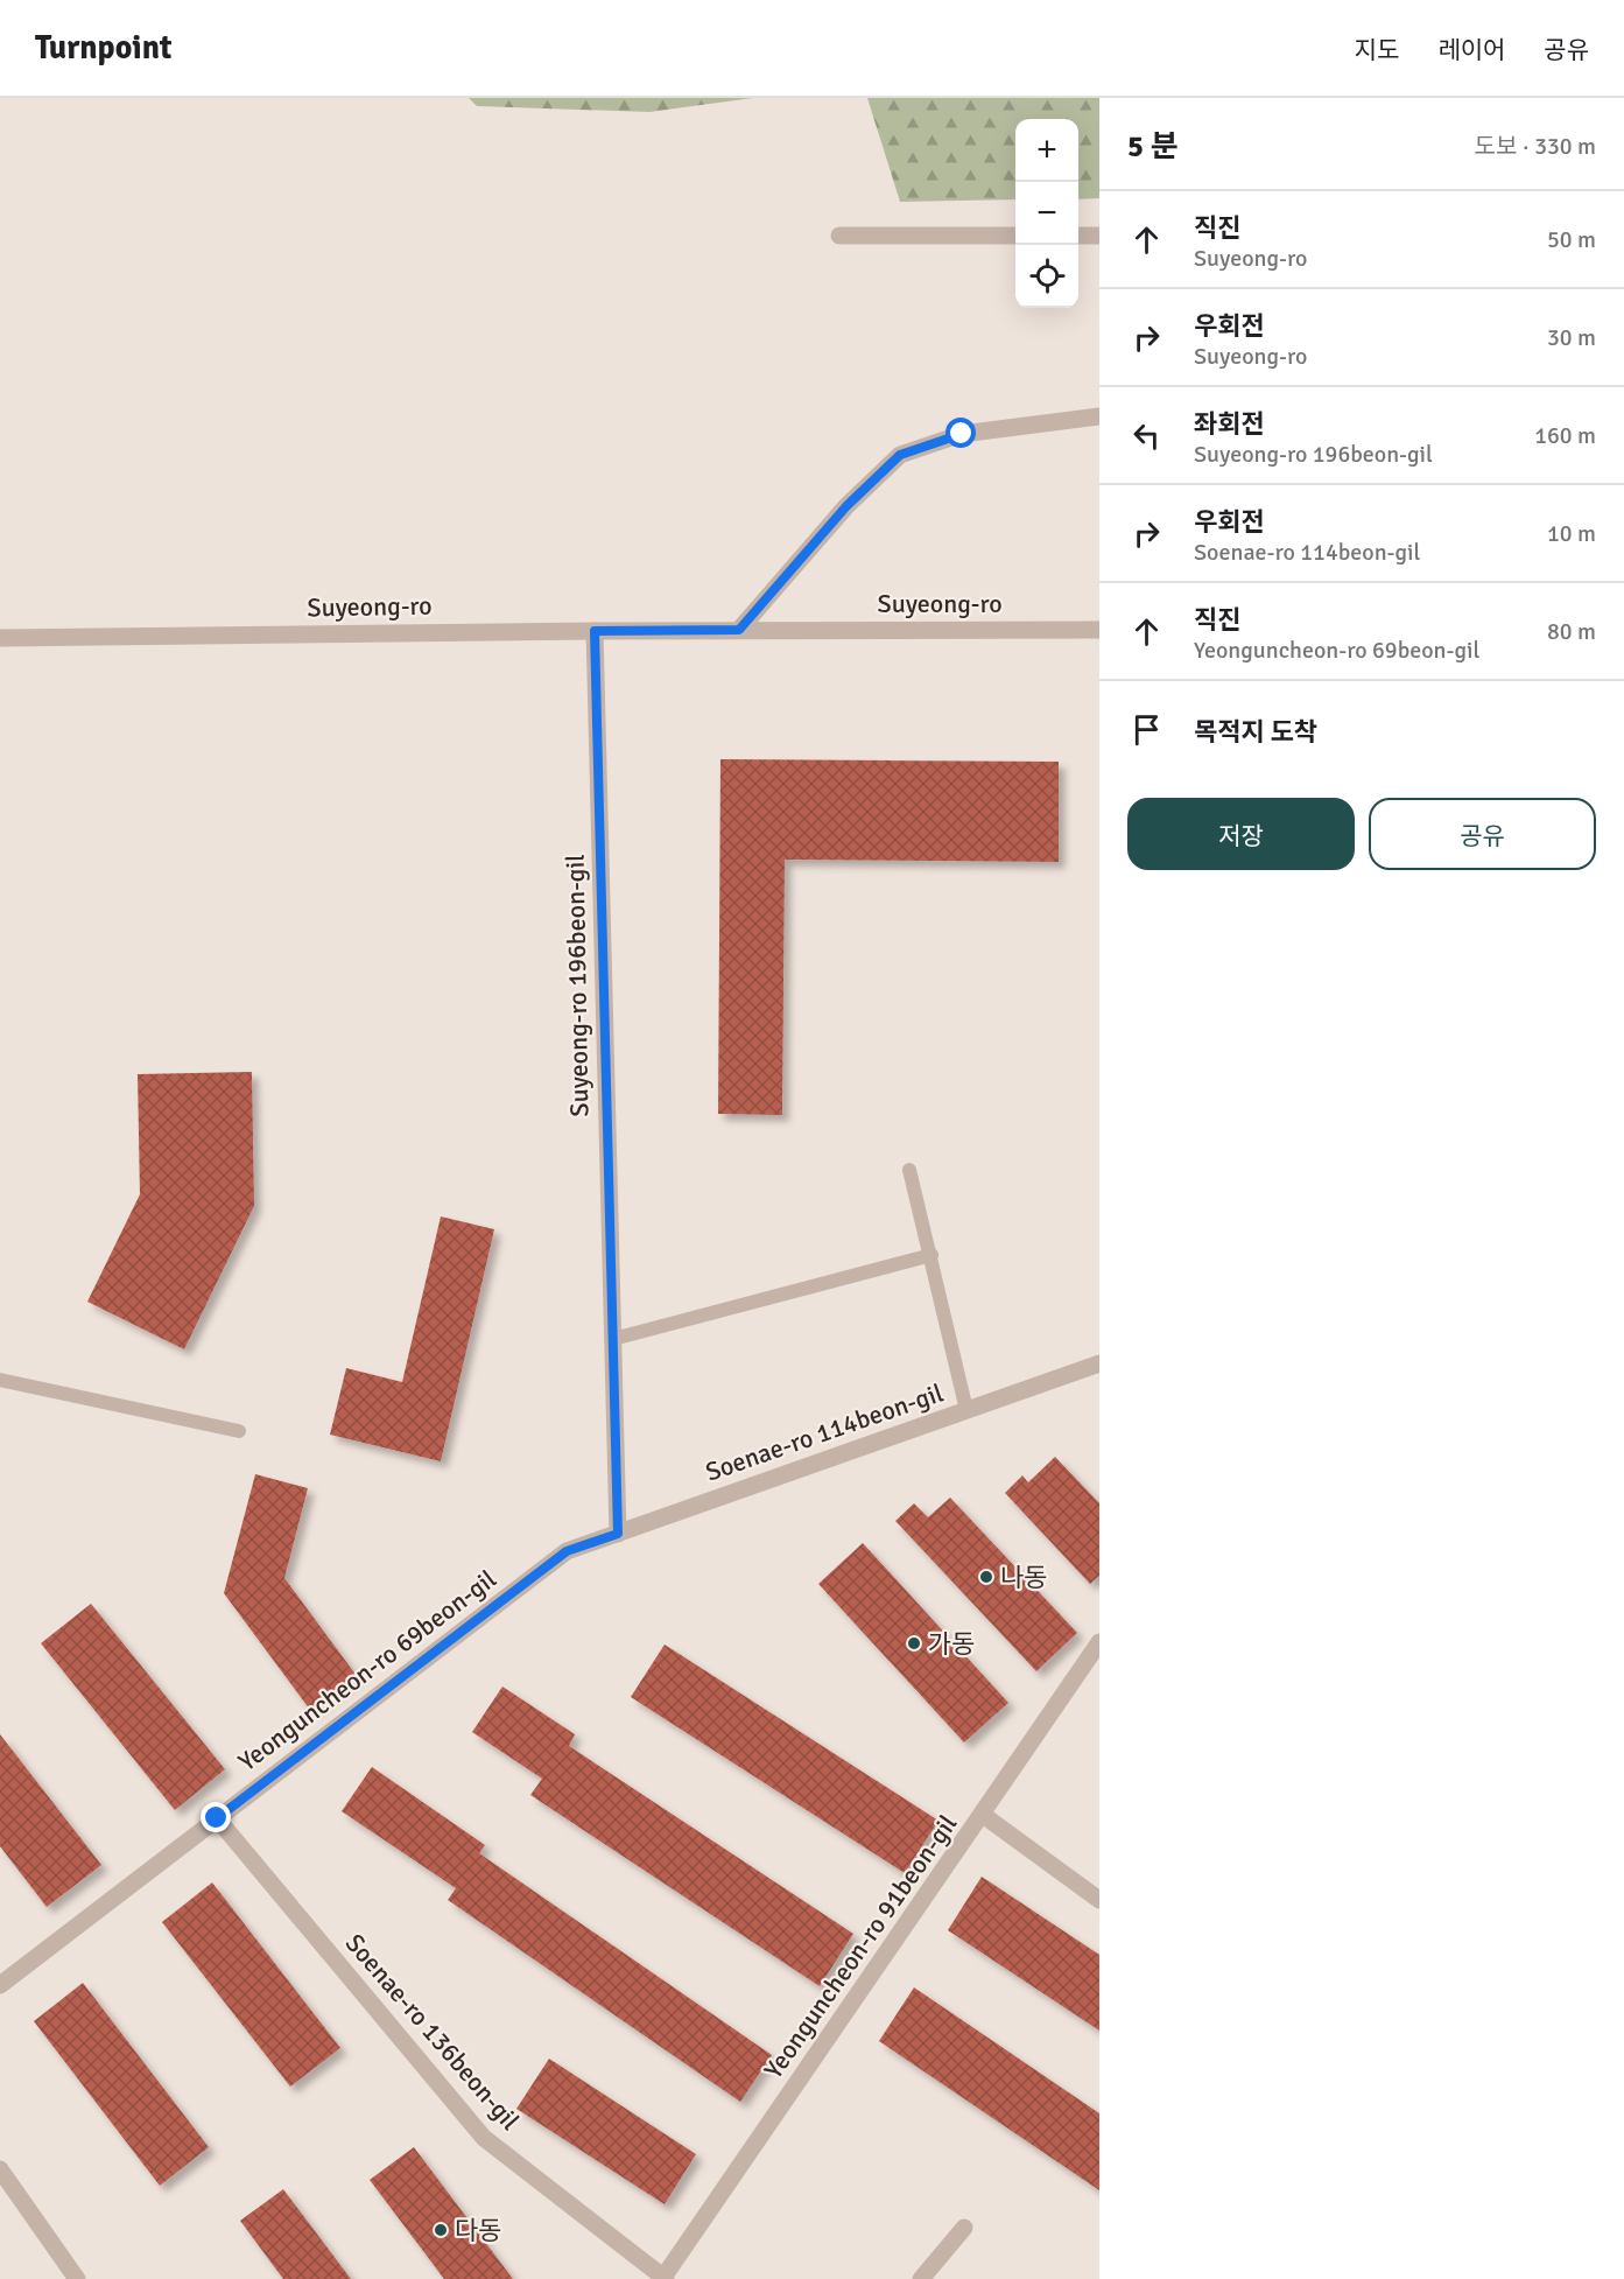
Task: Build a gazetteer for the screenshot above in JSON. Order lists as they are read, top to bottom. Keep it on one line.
{"streets":{"street":["Suyeong-ro","Suyeong-ro 196beon-gil","Soenae-ro 114beon-gil","Yeonguncheon-ro 69beon-gil","Yeonguncheon-ro 91beon-gil","Soenae-ro 136beon-gil"]},"crossings":[["Suyeong-ro","Suyeong-ro 196beon-gil"],["Suyeong-ro 196beon-gil","Soenae-ro 114beon-gil"],["Soenae-ro 114beon-gil","Yeonguncheon-ro 69beon-gil"],["Yeonguncheon-ro 69beon-gil","Soenae-ro 136beon-gil"],["Yeonguncheon-ro 91beon-gil","Soenae-ro 136beon-gil"]],"places":["나동","가동","다동"],"page":{"header":"Turnpoint","nav":["지도","레이어","공유"],"heading":["5 분","도보 · 330 m"],"map_buttons":["+","−"],"list":[["직진","Suyeong-ro","50 m"],["우회전","Suyeong-ro","30 m"],["좌회전","Suyeong-ro 196beon-gil","160 m"],["우회전","Soenae-ro 114beon-gil","10 m"],["직진","Yeonguncheon-ro 69beon-gil","80 m"],"목적지 도착"],"buttons":["저장","공유"]}}
